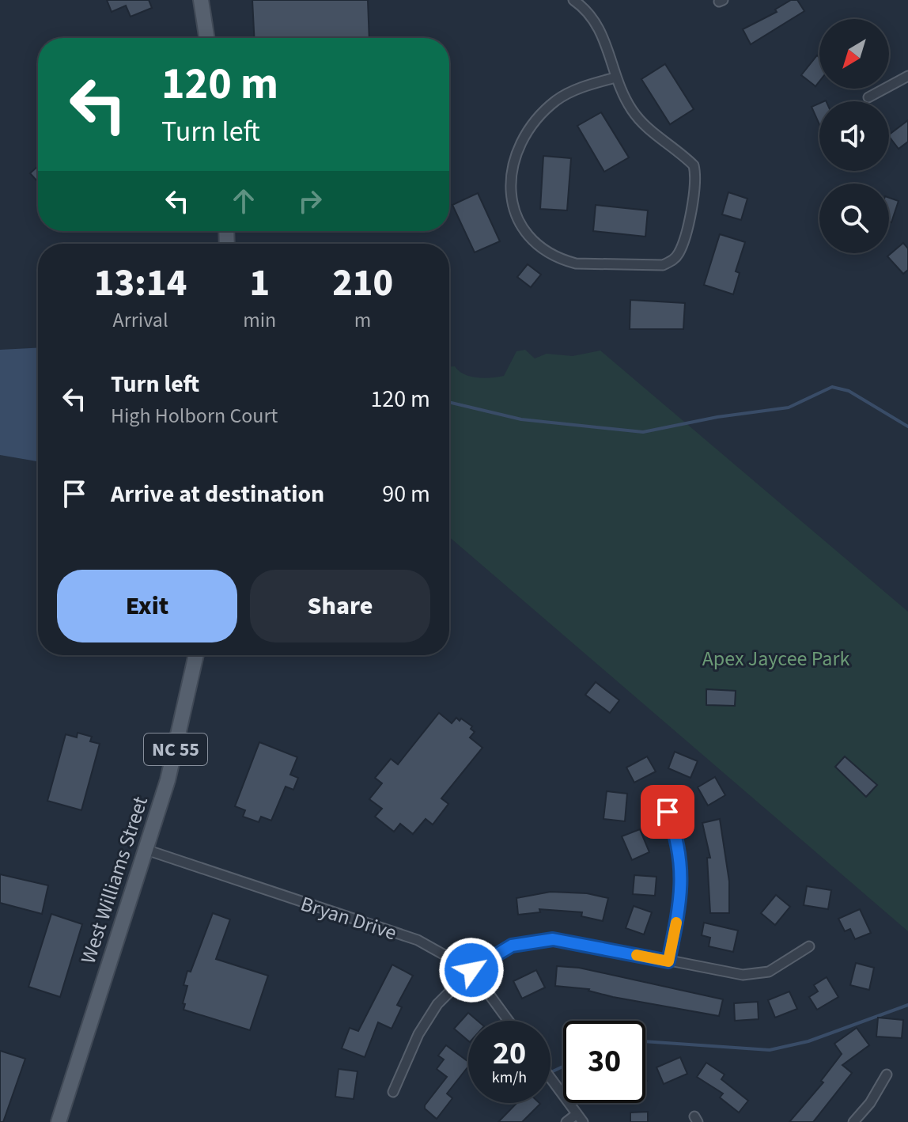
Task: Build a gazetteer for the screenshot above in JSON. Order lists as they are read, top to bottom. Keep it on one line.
{"streets":{"main road":["NC 55","West Williams Street"],"street":["Bryan Drive"]},"crossings":[["West Williams Street","Bryan Drive"]],"parks":["Apex Jaycee Park"],"north":"bottom left","page":{"turn":["120 m","Turn left"],"eta":["13:14","Arrival","1","min","210","m"],"list":[{"name":"Turn left","note":"High Holborn Court","value":"120 m"},{"name":"Arrive at destination","value":"90 m"}],"buttons":["Exit","Share"],"speed":"20 km/h","limit":"30"}}
